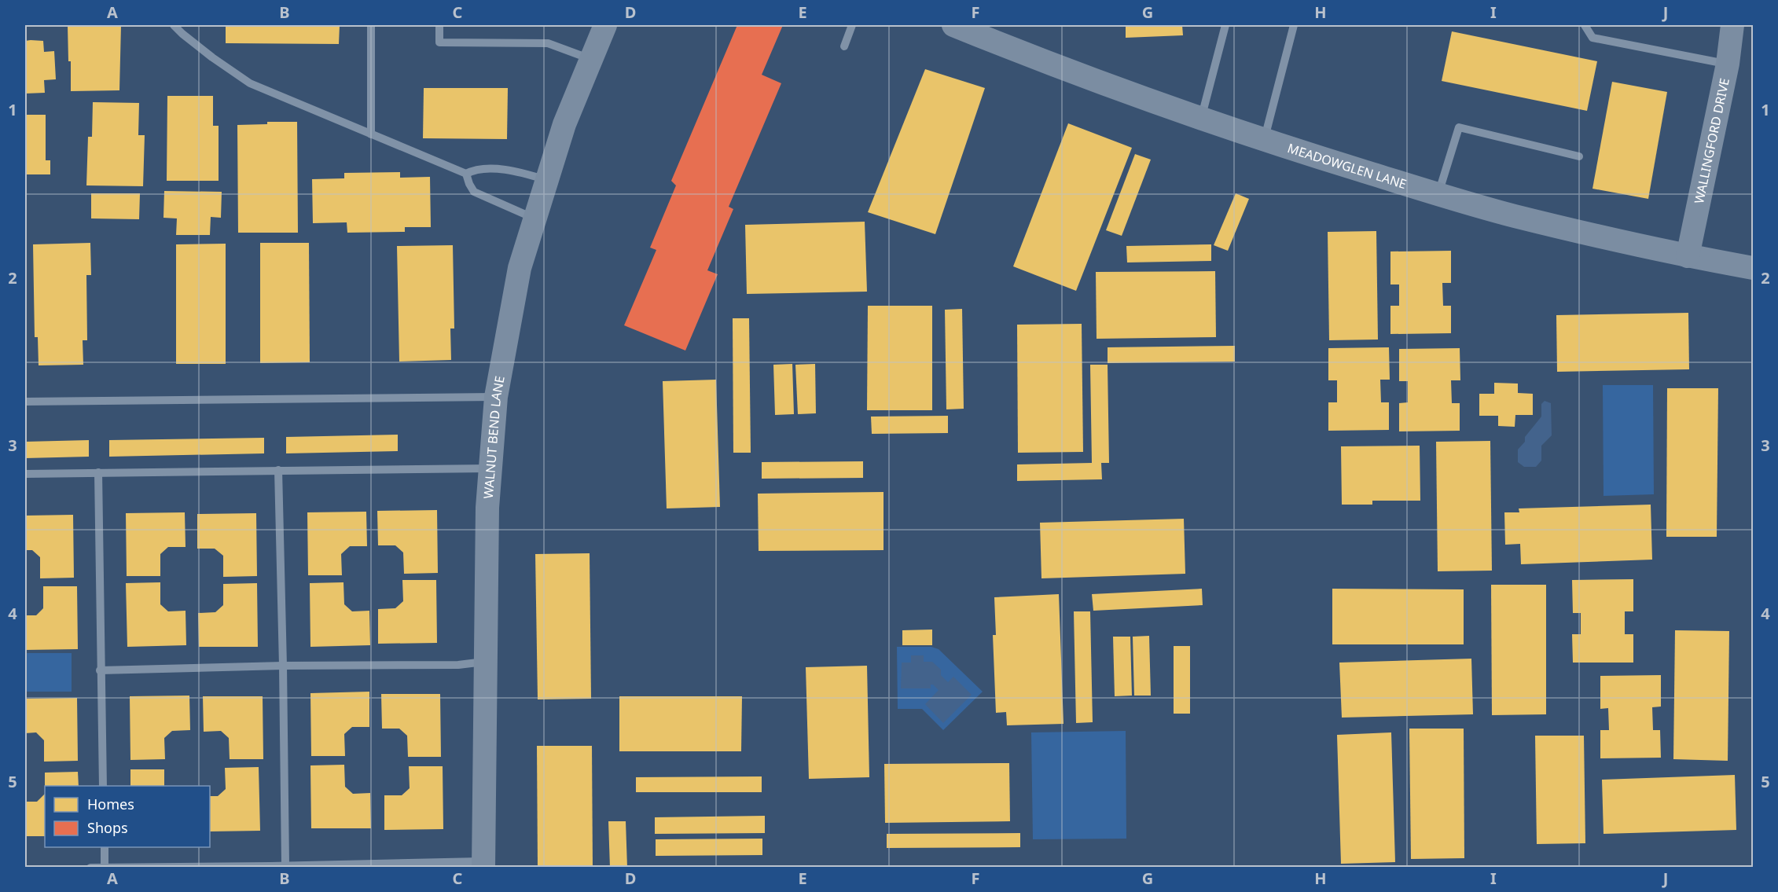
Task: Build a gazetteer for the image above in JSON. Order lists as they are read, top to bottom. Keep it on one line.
{"streets":{"street":["WALLINGFORD DRIVE","MEADOWGLEN LANE","WALNUT BEND LANE"]},"crossings":[["WALLINGFORD DRIVE","MEADOWGLEN LANE"]],"legend":["Homes","Shops"],"grid":{"columns":["A","B","C","D","E","F","G","H","I","J"],"rows":["1","2","3","4","5"]}}
